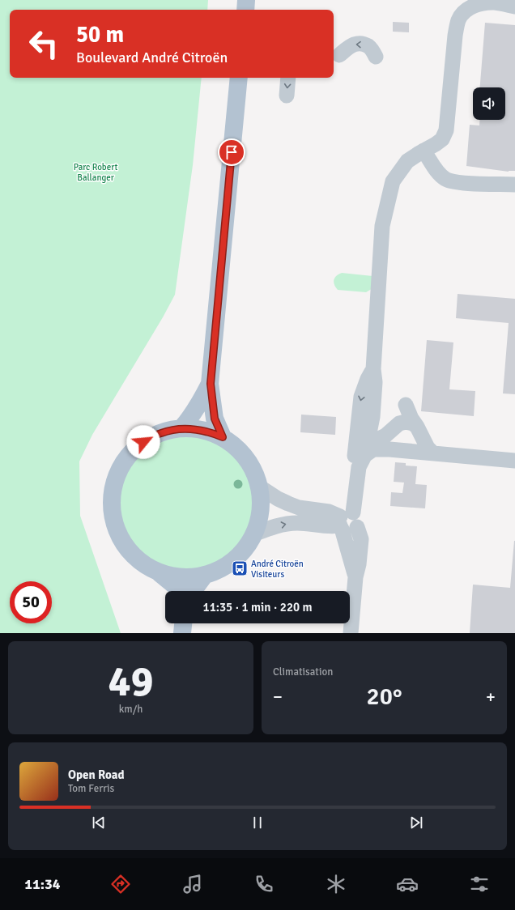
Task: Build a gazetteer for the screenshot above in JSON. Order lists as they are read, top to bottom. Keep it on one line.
{"parks":["Parc Robert Ballanger"],"places":{"bus stop":["André Citroën Visiteurs"]},"page":{"turn":["50 m","Boulevard André Citroën"],"limit":"50","trip":"11:35 · 1 min · 220 m","tile":[["49","km/h"],"Climatisation"],"heat":["−","20°","+"],"song":["Open Road","Tom Ferris"],"tabs":"11:34"}}
